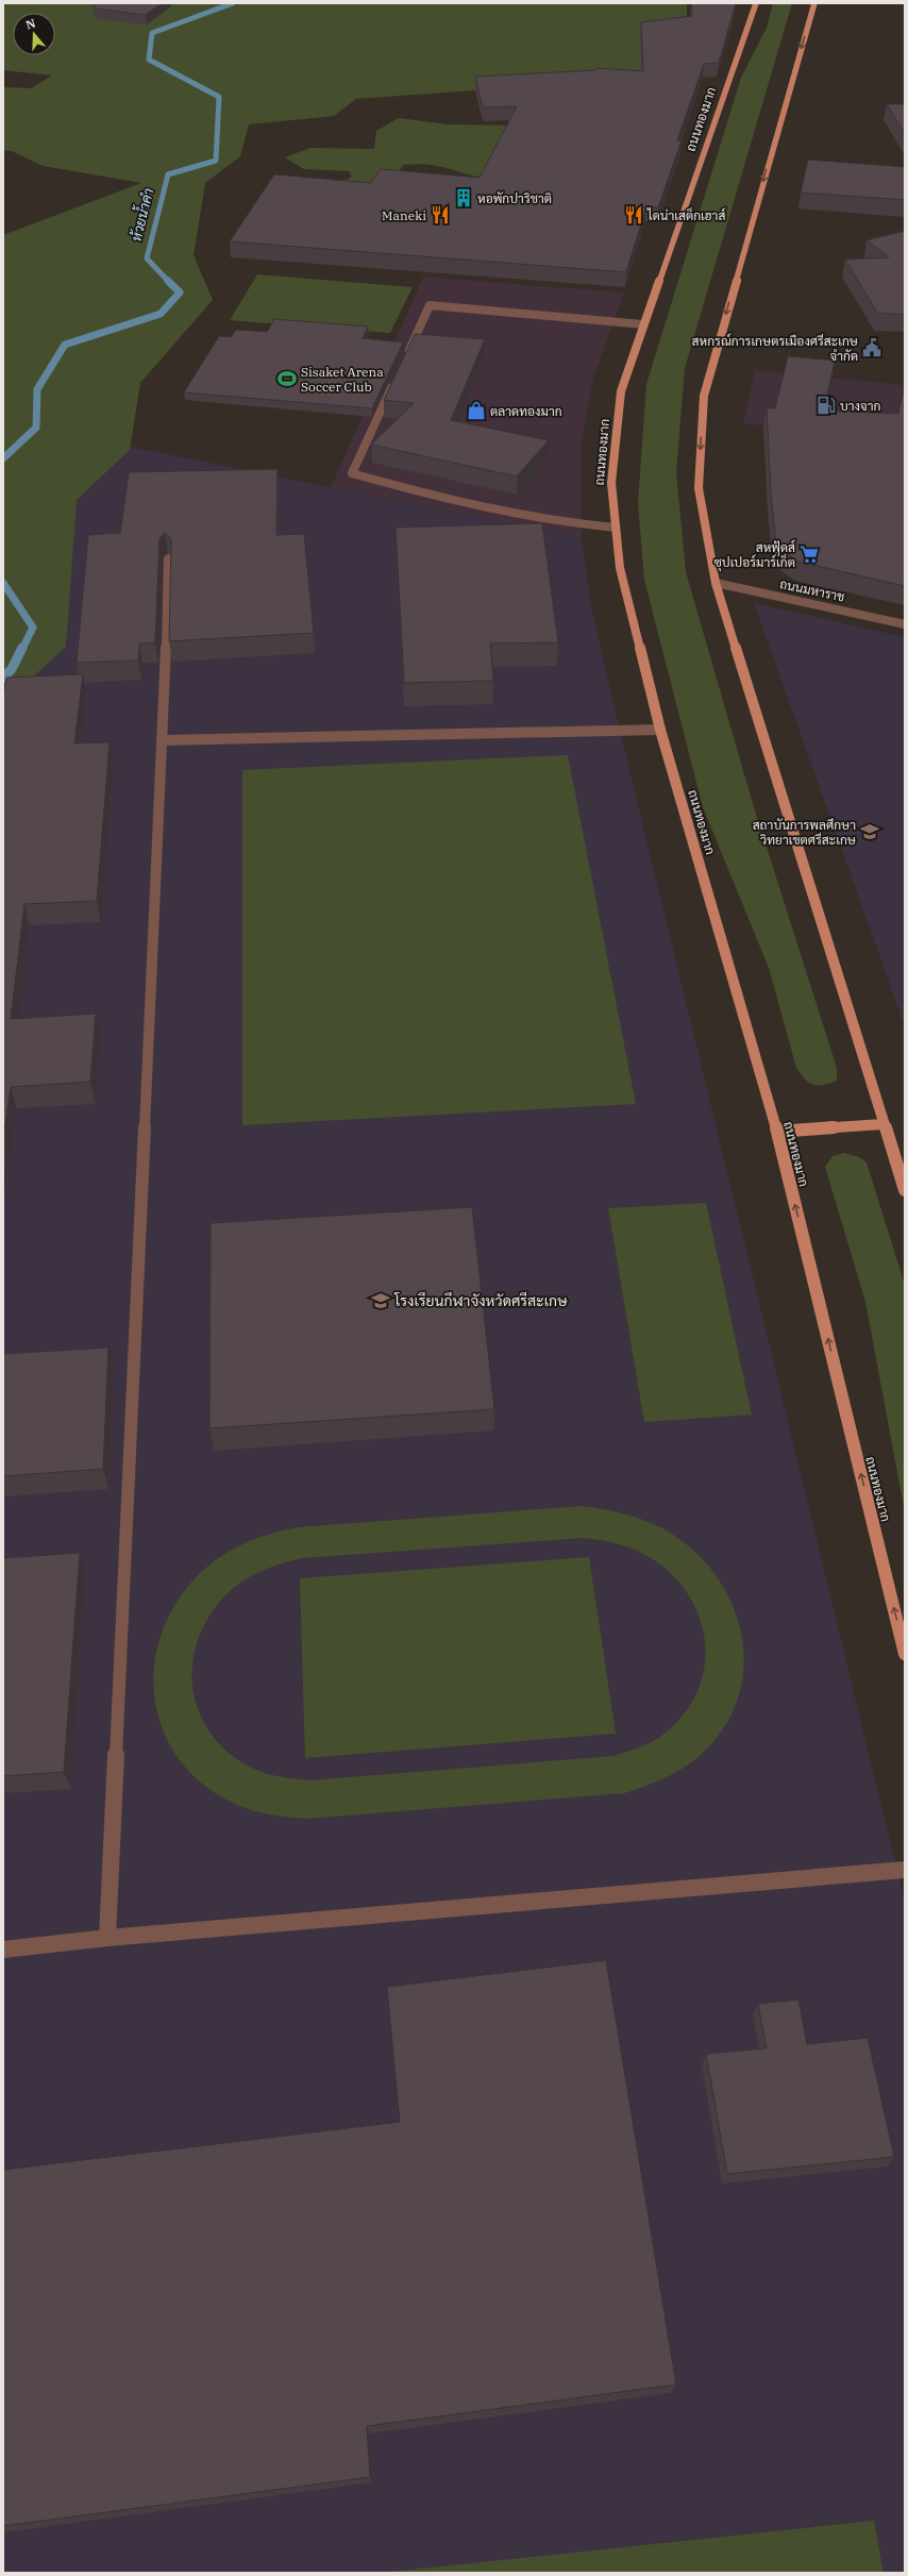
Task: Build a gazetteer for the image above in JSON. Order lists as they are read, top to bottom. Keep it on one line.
{"streets":{"main road":["ถนนทองมาก"],"street":["ถนนมหาราช"]},"water":["ห้วยน้ำคำ"],"places":{"building":["หอพักปาริชาติ"],"restaurant":["Maneki","ไดน่าเสต็กเฮาส์"],"public building":["สหกรณ์การเกษตรเมืองศรีสะเกษ จำกัด"],"sports":["Sisaket Arena Soccer Club"],"fuel station":["บางจาก"],"shop":["ตลาดทองมาก"],"supermarket":["สหฟู้ดส์ ซุปเปอร์มาร์เก็ต"],"school or university":["สถาบันการพลศึกษา วิทยาเขตศรีสะเกษ","โรงเรียนกีฬาจังหวัดศรีสะเกษ"]},"north":"top"}
